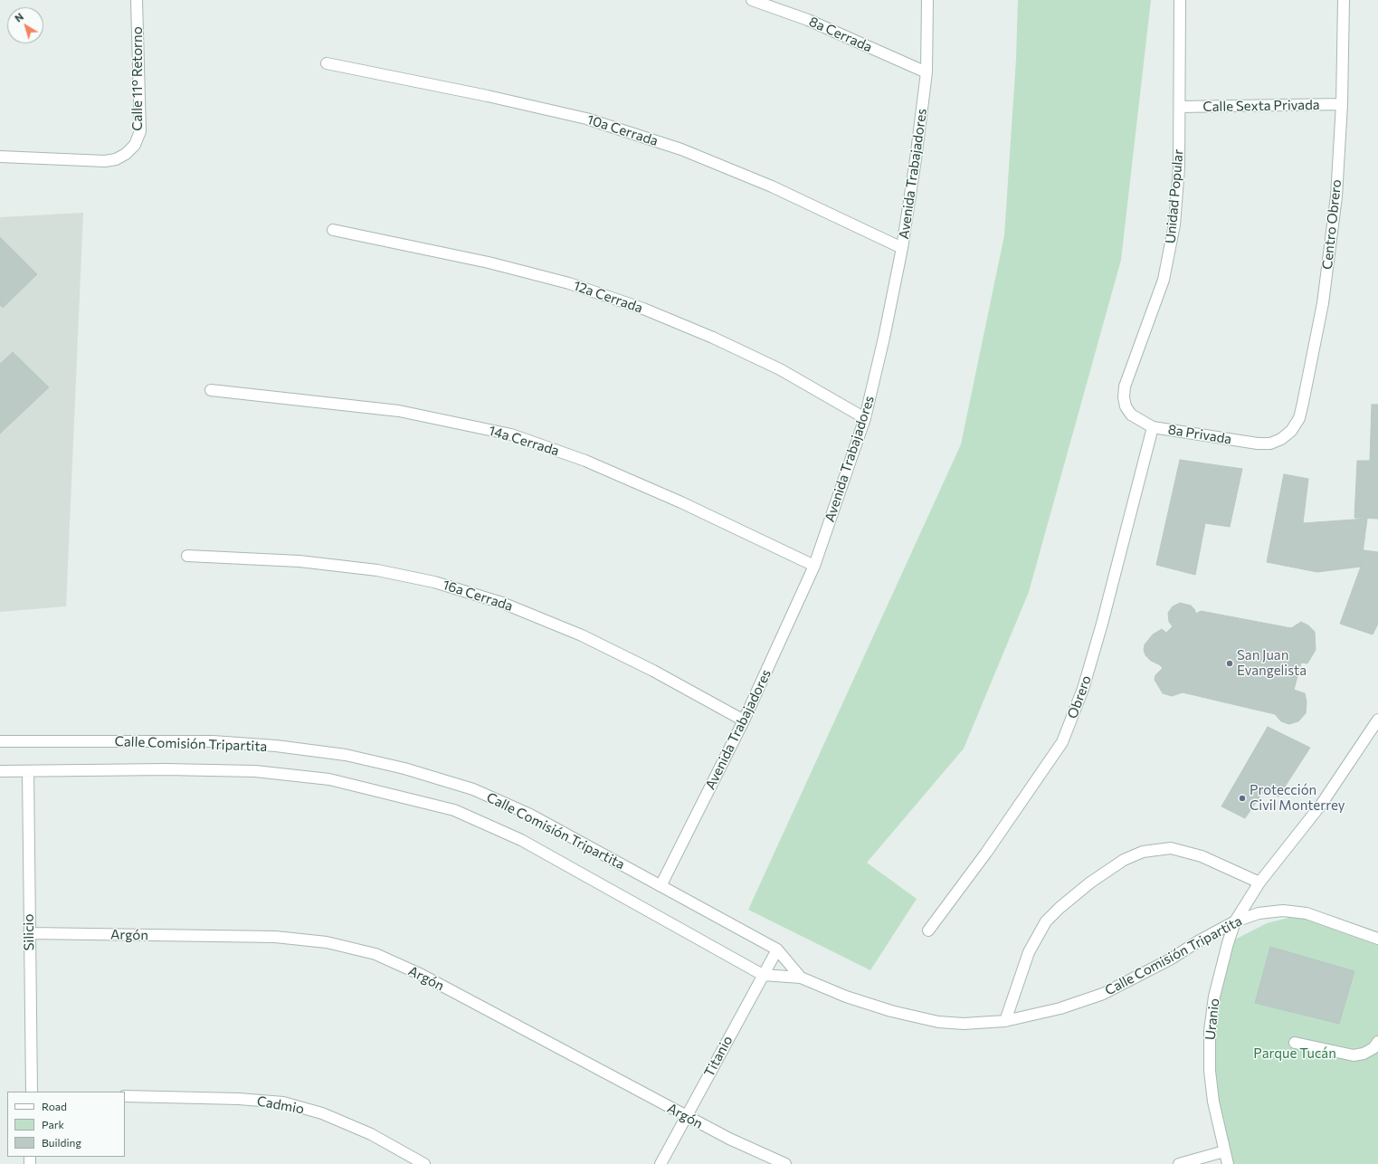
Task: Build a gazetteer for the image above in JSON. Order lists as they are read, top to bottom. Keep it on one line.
{"streets":{"street":["8a Cerrada","Calle 11° Retorno","Calle Sexta Privada","10a Cerrada","Avenida Trabajadores","Unidad Popular","Centro Obrero","12a Cerrada","8a Privada","14a Cerrada","16a Cerrada","Obrero","Calle Comisión Tripartita","Silicio","Argón","Uranio","Titanio","Cadmio"]},"crossings":[["8a Cerrada","Avenida Trabajadores"],["Calle Sexta Privada","Unidad Popular"],["Calle Sexta Privada","Centro Obrero"],["10a Cerrada","Avenida Trabajadores"],["Avenida Trabajadores","12a Cerrada"],["Avenida Trabajadores","14a Cerrada"],["Avenida Trabajadores","16a Cerrada"],["Avenida Trabajadores","Calle Comisión Tripartita"],["Unidad Popular","8a Privada"],["Centro Obrero","8a Privada"],["8a Privada","Obrero"],["Calle Comisión Tripartita","Silicio"],["Calle Comisión Tripartita","Uranio"],["Calle Comisión Tripartita","Titanio"],["Silicio","Argón"],["Argón","Titanio"]],"parks":["Parque Tucán"],"places":["San Juan Evangelista","Protección Civil Monterrey"],"legend":["Road","Park","Building"],"north":"top left"}
